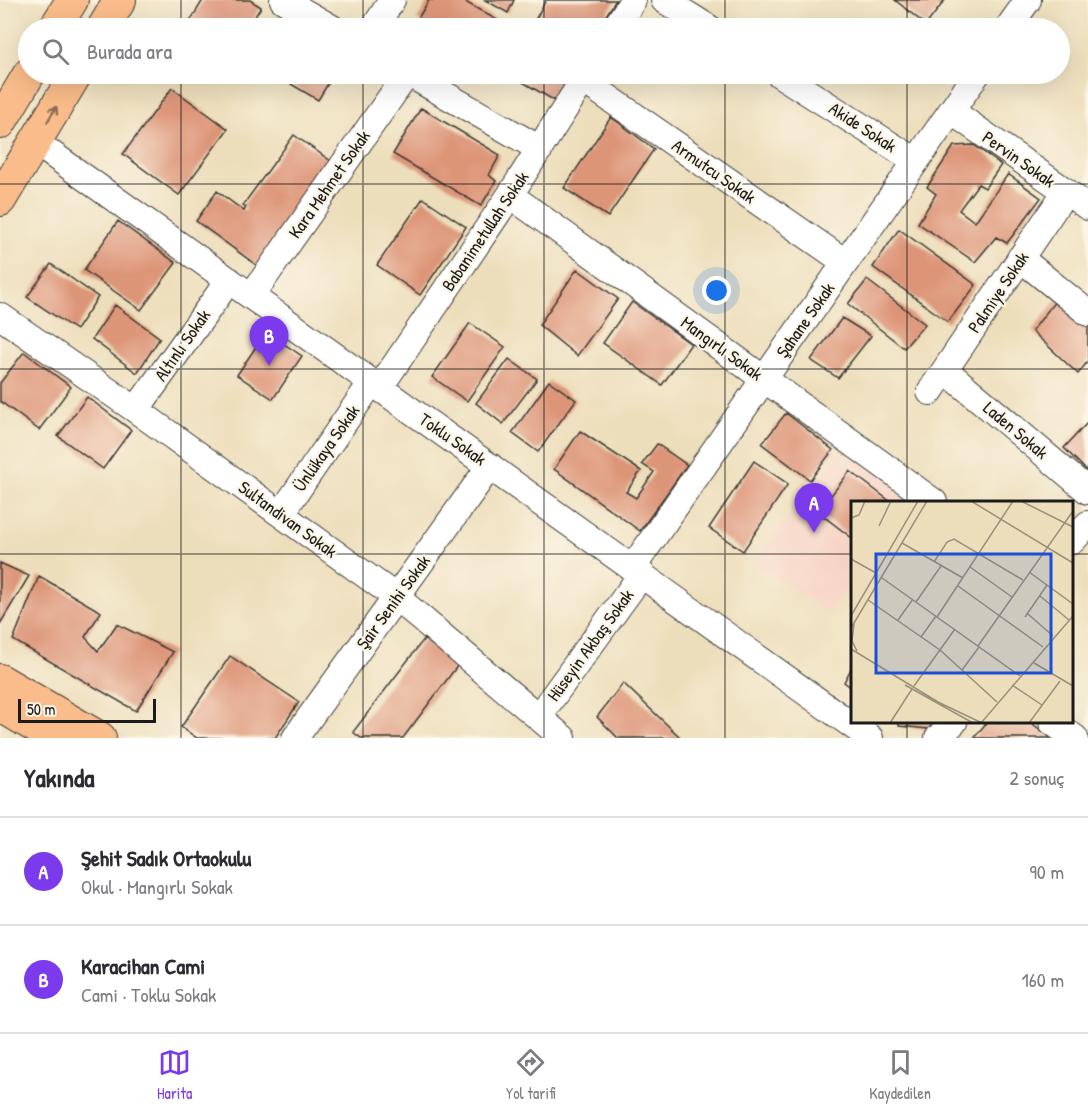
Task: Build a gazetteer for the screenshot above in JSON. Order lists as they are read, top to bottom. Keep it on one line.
{"streets":{"street":["Akide Sokak","Pervin Sokak","Armutcu Sokak","Kara Mehmet Sokak","Babanimetullah Sokak","Palmiye Sokak","Şahane Sokak","Altınlı Sokak","Mangırlı Sokak","Laden Sokak","Toklu Sokak","Ünlükaya Sokak","Sultandivan Sokak","Şair Senihi Sokak","Hüseyin Akbaş Sokak"]},"crossings":[["Akide Sokak","Şahane Sokak"],["Pervin Sokak","Palmiye Sokak"],["Pervin Sokak","Şahane Sokak"],["Armutcu Sokak","Şahane Sokak"],["Kara Mehmet Sokak","Toklu Sokak"],["Babanimetullah Sokak","Mangırlı Sokak"],["Babanimetullah Sokak","Toklu Sokak"],["Babanimetullah Sokak","Ünlükaya Sokak"],["Palmiye Sokak","Laden Sokak"],["Şahane Sokak","Mangırlı Sokak"],["Şahane Sokak","Toklu Sokak"],["Şahane Sokak","Hüseyin Akbaş Sokak"],["Altınlı Sokak","Toklu Sokak"],["Altınlı Sokak","Sultandivan Sokak"],["Toklu Sokak","Ünlükaya Sokak"],["Toklu Sokak","Şair Senihi Sokak"],["Toklu Sokak","Hüseyin Akbaş Sokak"],["Ünlükaya Sokak","Sultandivan Sokak"],["Sultandivan Sokak","Şair Senihi Sokak"],["Sultandivan Sokak","Hüseyin Akbaş Sokak"]],"scale_bar":"50 m","page":{"search":"Burada ara","pins":["B","A"],"scale":"50 m","heading":["Yakında","2 sonuç"],"list":[{"mark":"A","name":"Şehit Sadık Ortaokulu","note":"Okul · Mangırlı Sokak","value":"90 m"},{"mark":"B","name":"Karacihan Cami","note":"Cami · Toklu Sokak","value":"160 m"}],"nav":["Harita","Yol tarifi","Kaydedilen"]}}
